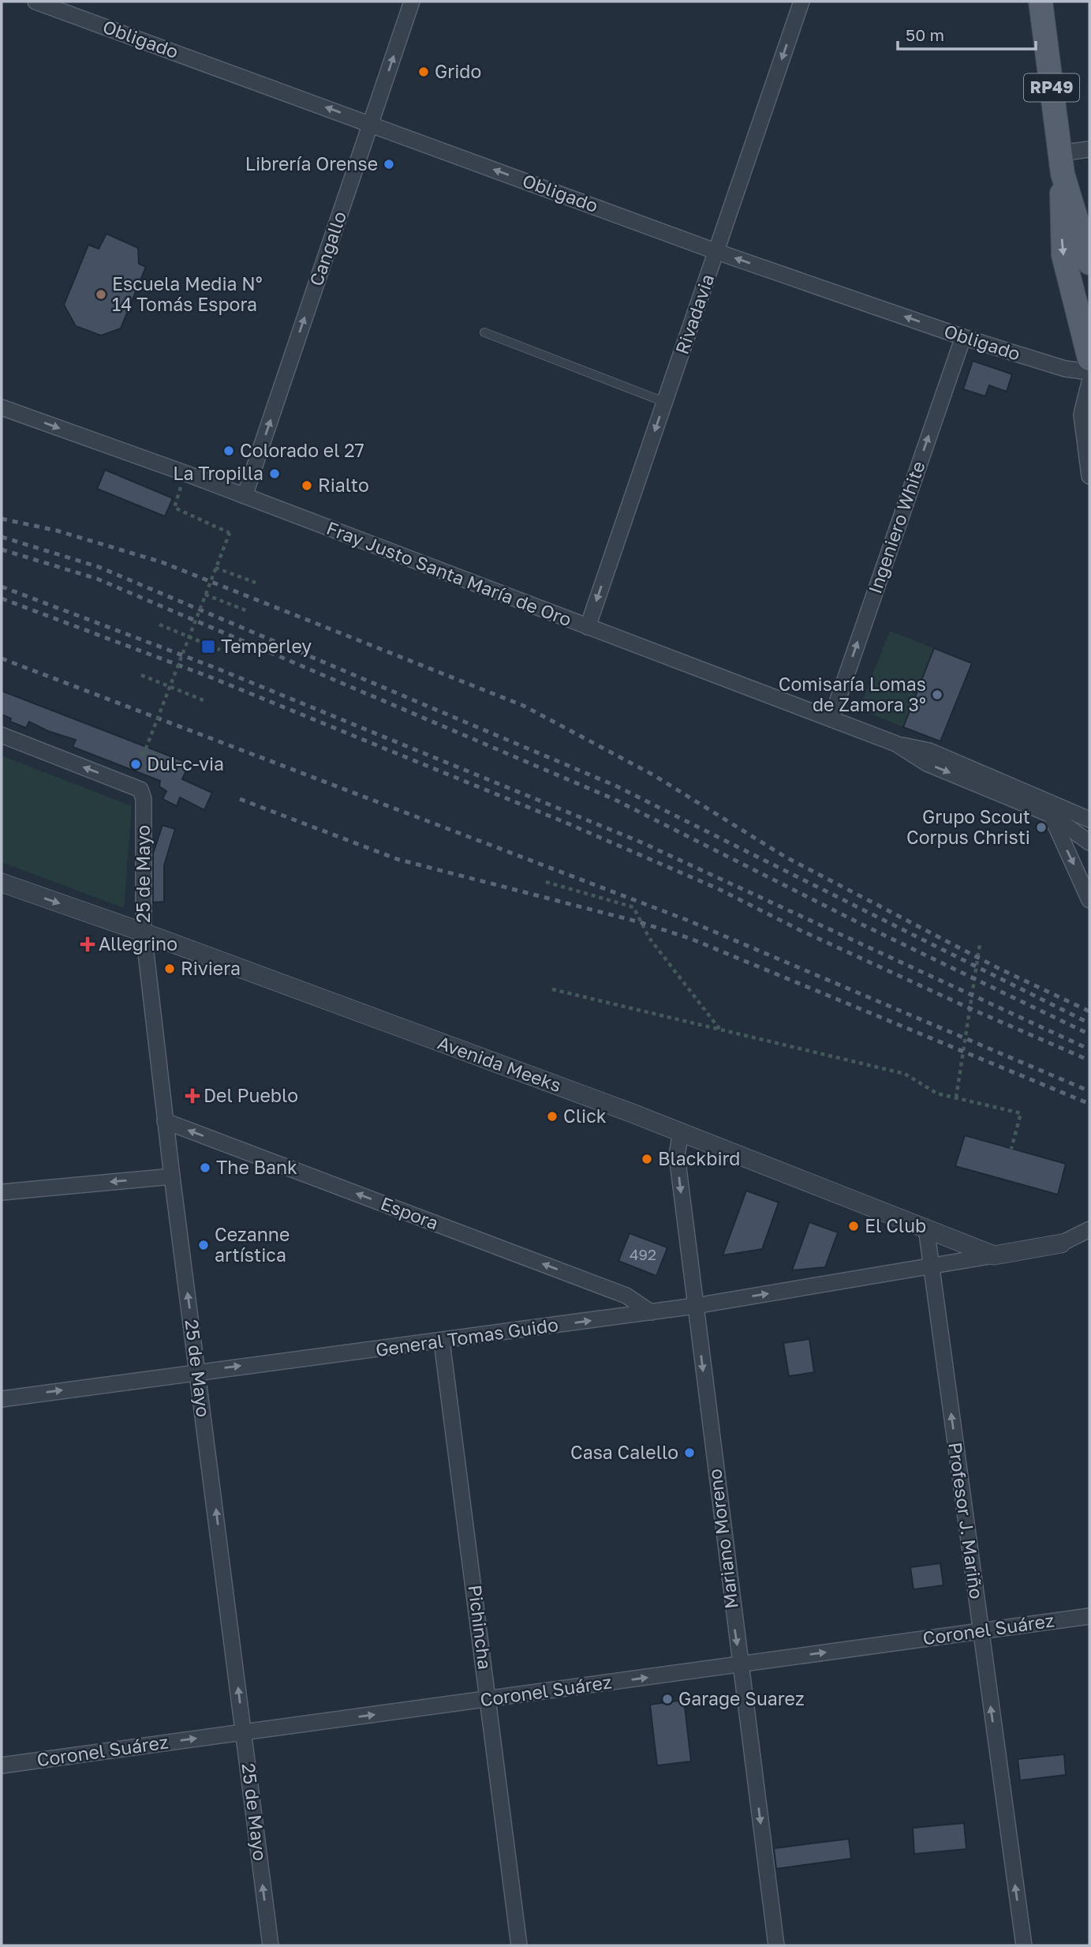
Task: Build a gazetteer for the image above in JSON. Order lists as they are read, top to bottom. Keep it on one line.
{"streets":{"main road":["RP49"],"street":["Obligado","Cangallo","Rivadavia","Ingeniero White","Fray Justo Santa María de Oro","25 de Mayo","Avenida Meeks","Espora","General Tomas Guido","Profesor J. Mariño","Mariano Moreno","Pichincha","Coronel Suárez"]},"crossings":[["Obligado","Cangallo"],["Obligado","Rivadavia"],["Obligado","Ingeniero White"],["Cangallo","Fray Justo Santa María de Oro"],["Rivadavia","Fray Justo Santa María de Oro"],["Ingeniero White","Fray Justo Santa María de Oro"],["25 de Mayo","Avenida Meeks"],["25 de Mayo","Espora"],["25 de Mayo","General Tomas Guido"],["25 de Mayo","Coronel Suárez"],["Avenida Meeks","General Tomas Guido"],["Avenida Meeks","Profesor J. Mariño"],["Avenida Meeks","Mariano Moreno"],["Espora","General Tomas Guido"],["General Tomas Guido","Profesor J. Mariño"],["General Tomas Guido","Mariano Moreno"],["General Tomas Guido","Pichincha"],["Profesor J. Mariño","Coronel Suárez"],["Mariano Moreno","Coronel Suárez"],["Pichincha","Coronel Suárez"]],"one_way":["Obligado","Cangallo","Rivadavia","Ingeniero White","25 de Mayo","Espora","General Tomas Guido","Profesor J. Mariño","Mariano Moreno","Coronel Suárez"],"places":{"other":["Grido","Librería Orense","Escuela Media N° 14 Tomás Espora","Colorado el 27","La Tropilla","Rialto","Comisaría Lomas de Zamora 3°","Dul-c-via","Grupo Scout Corpus Christi","Riviera","Click","Blackbird","The Bank","El Club","Cezanne artística","Casa Calello","Garage Suarez"],"transit":["Temperley"],"health":["Allegrino","Del Pueblo"]},"house_numbers":["492"],"scale_bar":"50 m"}
